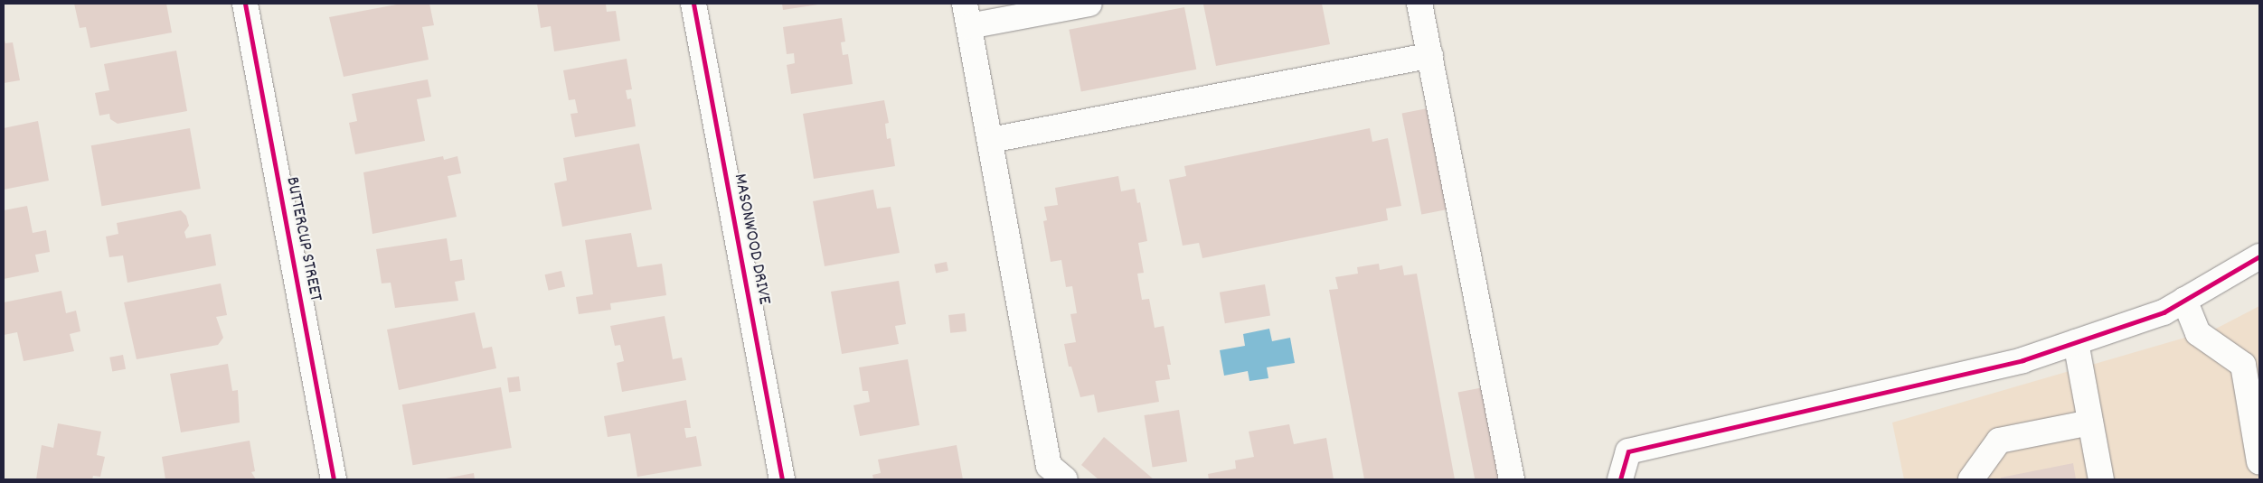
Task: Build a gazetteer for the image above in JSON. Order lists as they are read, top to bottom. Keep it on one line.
{"streets":{"street":["BUTTERCUP STREET","MASONWOOD DRIVE"]}}
